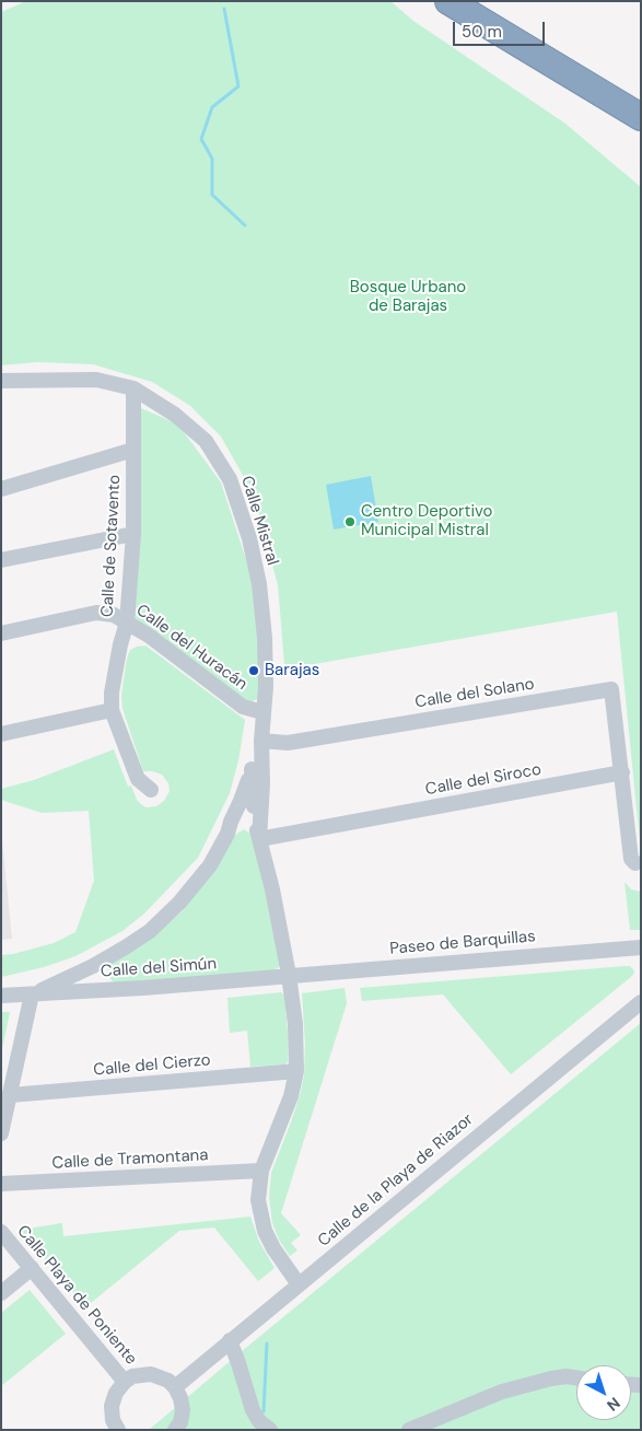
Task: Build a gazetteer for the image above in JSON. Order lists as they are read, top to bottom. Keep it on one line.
{"streets":{"street":["Calle Mistral","Calle de Sotavento","Calle del Huracán","Calle del Solano","Calle del Siroco","Paseo de Barquillas","Calle del Simún","Calle del Cierzo","Calle de Tramontana","Calle de la Playa de Riazor","Calle Playa de Poniente"]},"crossings":[["Calle Mistral","Calle de Sotavento"],["Calle Mistral","Calle del Huracán"],["Calle Mistral","Calle del Solano"],["Calle de Sotavento","Calle del Huracán"],["Calle del Solano","Calle del Siroco"],["Paseo de Barquillas","Calle del Simún"]],"parks":["Bosque Urbano de Barajas"],"places":["Centro Deportivo Municipal Mistral","Barajas"],"scale_bar":"50 m","north":"bottom right"}
